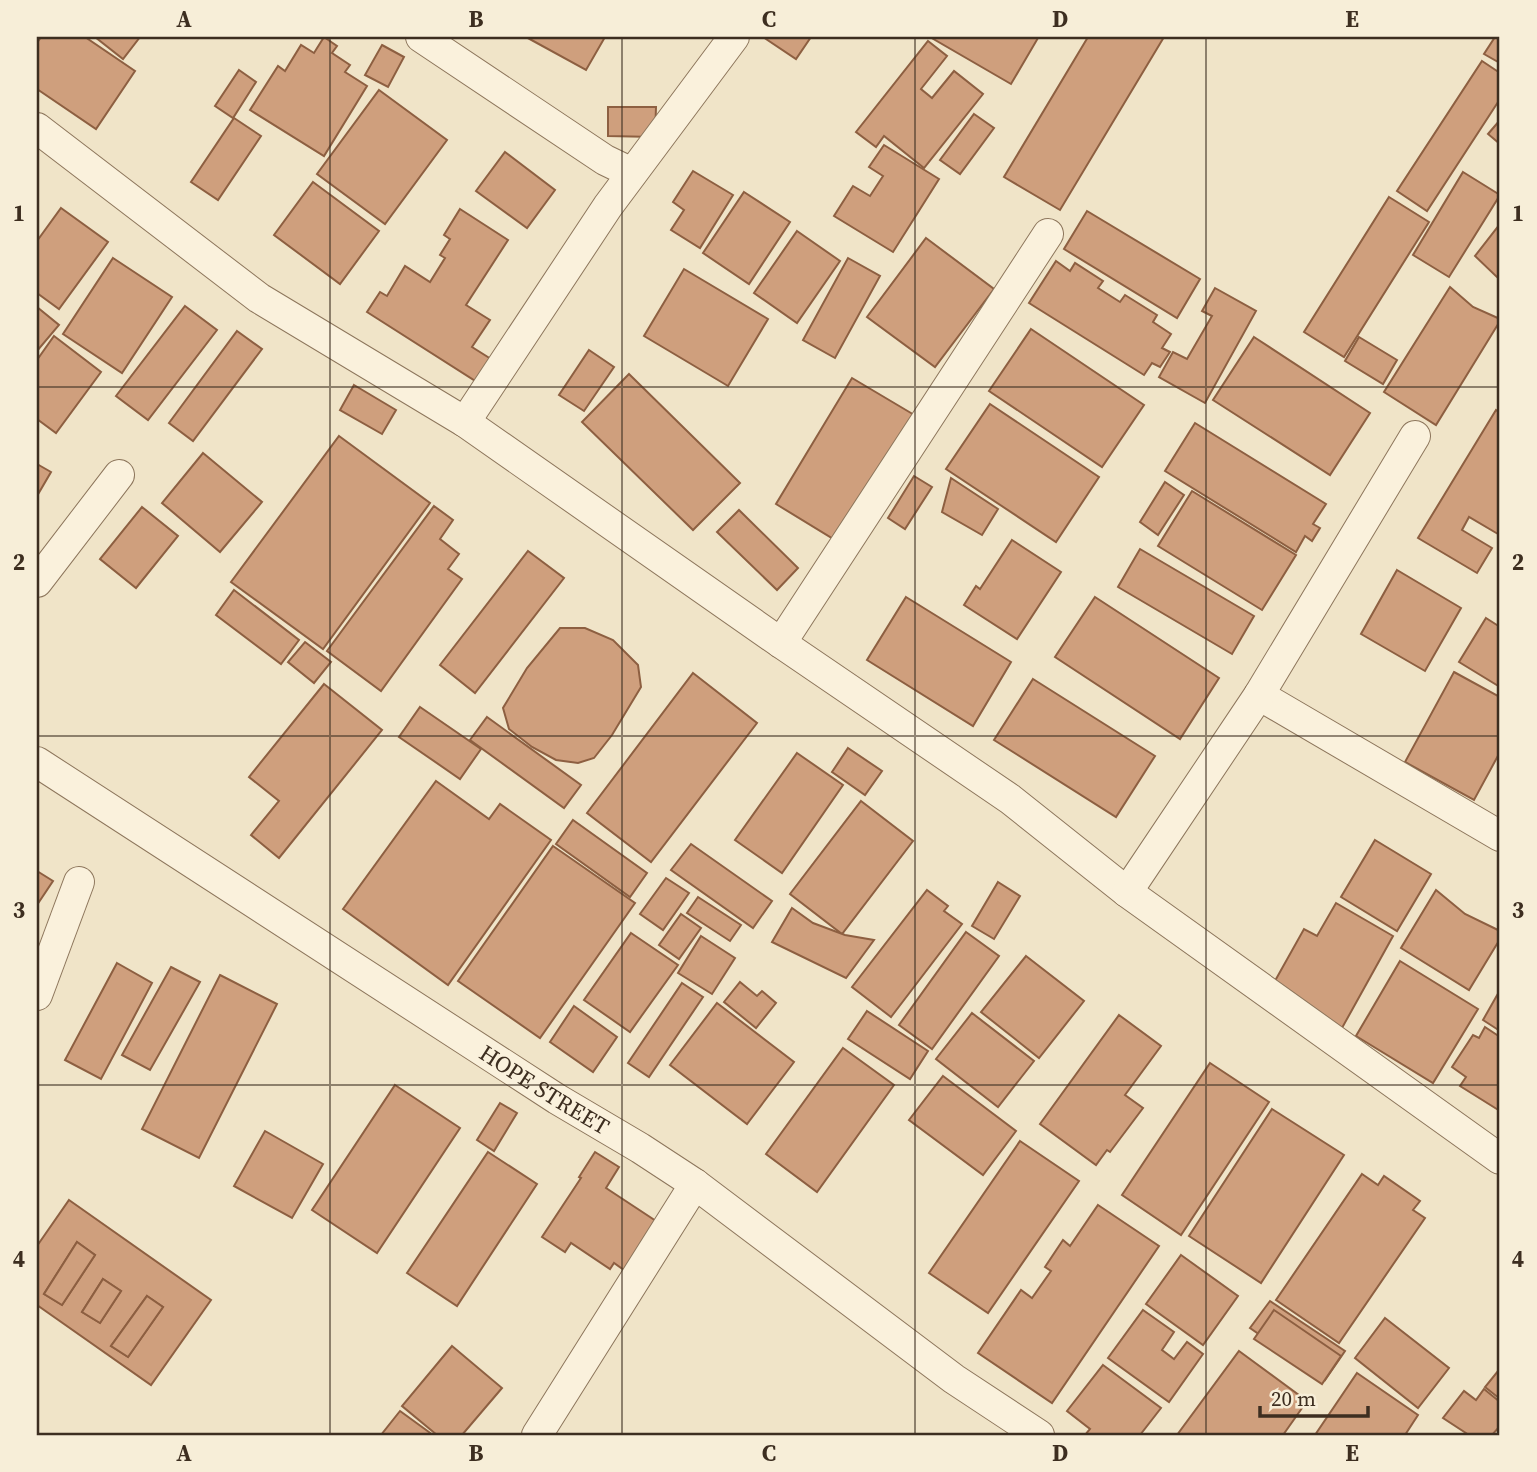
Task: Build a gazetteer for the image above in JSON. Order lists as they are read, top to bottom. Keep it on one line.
{"streets":{"street":["HOPE STREET"]},"scale_bar":"20 m","grid":{"columns":["A","B","C","D","E"],"rows":["1","2","3","4"]}}
